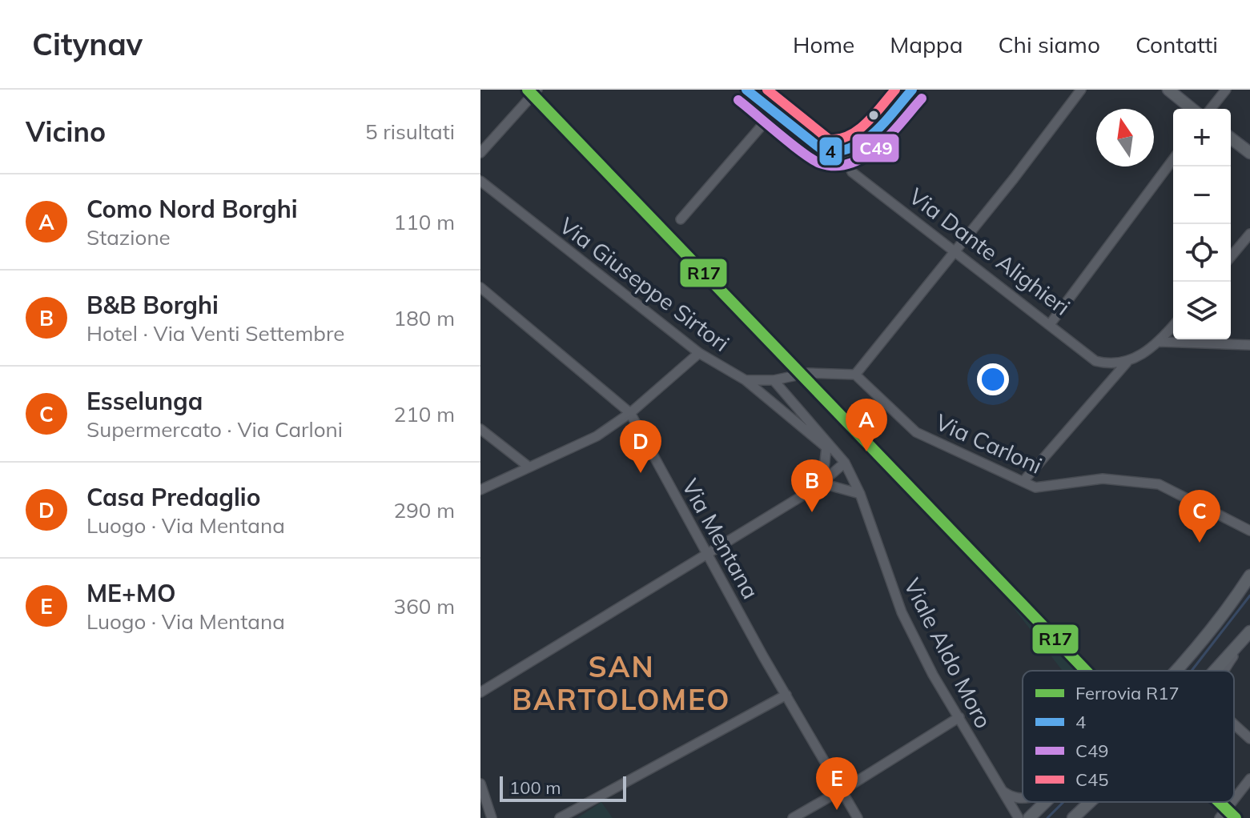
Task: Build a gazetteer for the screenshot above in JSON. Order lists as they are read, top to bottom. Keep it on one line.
{"streets":{"street":["Via Dante Alighieri","Via Giuseppe Sirtori","Via Carloni","Via Mentana","Viale Aldo Moro"]},"districts":["SAN BARTOLOMEO"],"lines":["rail line R17","transit line 4","transit line C45","transit line C49"],"legend":["Ferrovia R17","4","C49","C45"],"scale_bar":"100 m","north":"top","page":{"header":"Citynav","nav":["Home","Mappa","Chi siamo","Contatti"],"heading":["Vicino","5 risultati"],"map_buttons":["+","−"],"list":[{"mark":"A","name":"Como Nord Borghi","note":"Stazione","value":"110 m"},{"mark":"B","name":"B&B Borghi","note":"Hotel · Via Venti Settembre","value":"180 m"},{"mark":"C","name":"Esselunga","note":"Supermercato · Via Carloni","value":"210 m"},{"mark":"D","name":"Casa Predaglio","note":"Luogo · Via Mentana","value":"290 m"},{"mark":"E","name":"ME+MO","note":"Luogo · Via Mentana","value":"360 m"}],"pins":["A","D","B","C","E"],"scale":"100 m"}}
